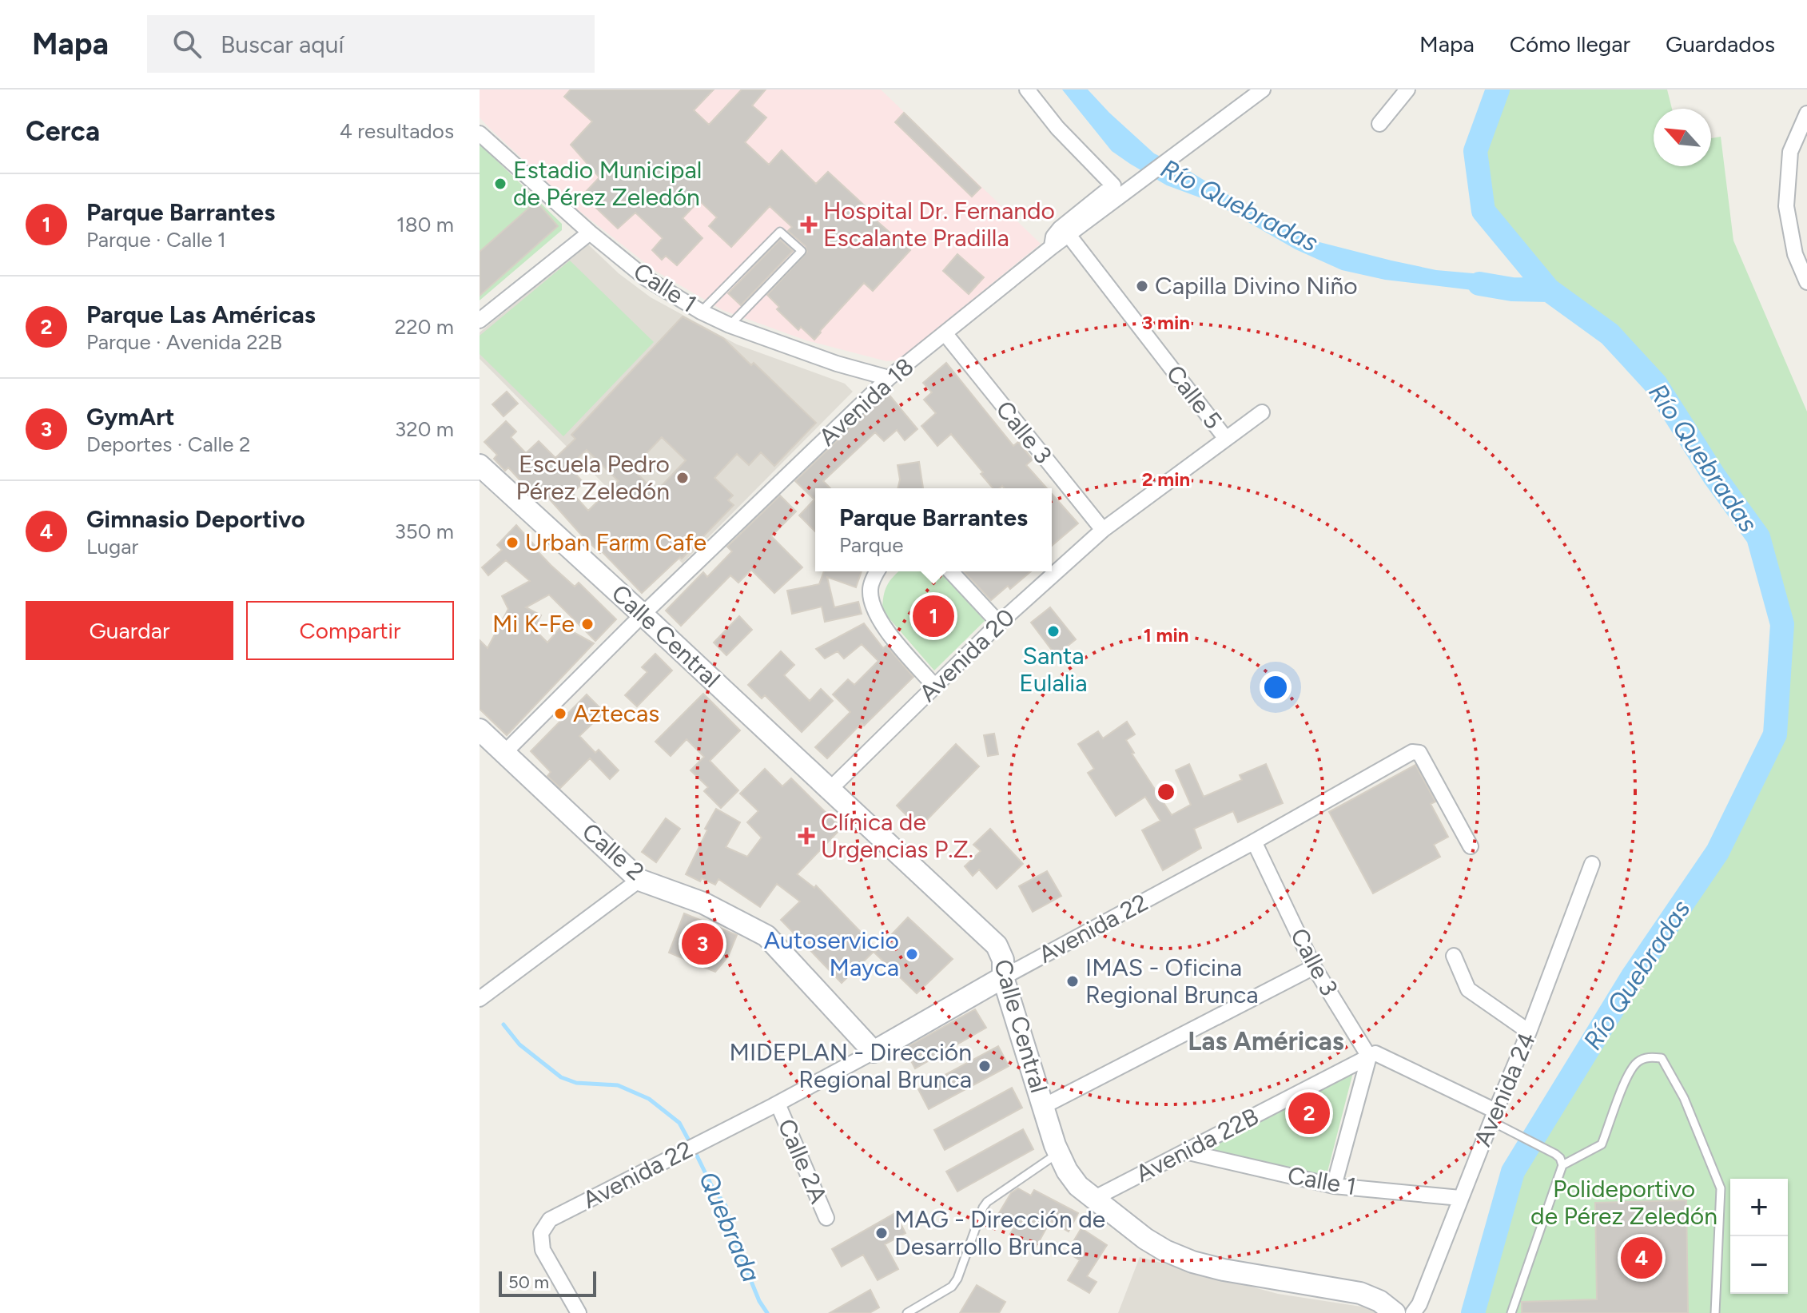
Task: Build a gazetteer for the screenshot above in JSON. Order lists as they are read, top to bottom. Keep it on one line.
{"streets":{"main road":["Calle Central","Calle 2","Avenida 22"],"street":["Calle 1","Calle 5","Avenida 18","Calle 3","Avenida 20","Avenida 24","Avenida 22B","Calle 2A"]},"crossings":[["Calle 1","Avenida 18"],["Calle 1","Avenida 24"],["Calle 1","Avenida 22B"],["Calle 5","Avenida 18"],["Calle 5","Avenida 20"],["Avenida 18","Calle 3"],["Avenida 18","Calle Central"],["Avenida 18","Calle 2"],["Calle 3","Avenida 20"],["Calle 3","Avenida 22"],["Calle 3","Avenida 22B"],["Calle Central","Avenida 20"],["Calle Central","Avenida 22"],["Calle Central","Avenida 22B"],["Calle 2","Avenida 22"],["Avenida 22","Calle 2A"]],"districts":["Las Américas"],"water":["Río Quebradas","Quebrada"],"parks":["Polideportivo de Pérez Zeledón"],"places":{"other":["Estadio Municipal de Pérez Zeledón","Capilla Divino Niño","Escuela Pedro Pérez Zeledón","Urban Farm Cafe","Mi K-Fe","Santa Eulalia","Aztecas","Autoservicio Mayca","IMAS - Oficina Regional Brunca","MIDEPLAN - Dirección Regional Brunca","MAG - Dirección de Desarrollo Brunca"],"health":["Hospital Dr. Fernando Escalante Pradilla","Clínica de Urgencias P.Z."]},"scale_bar":"50 m","north":"top left","page":{"header":"Mapa","search":"Buscar aquí","nav":["Mapa","Cómo llegar","Guardados"],"heading":["Cerca","4 resultados"],"list":[{"mark":"1","name":"Parque Barrantes","note":"Parque · Calle 1","value":"180 m"},{"mark":"2","name":"Parque Las Américas","note":"Parque · Avenida 22B","value":"220 m"},{"mark":"3","name":"GymArt","note":"Deportes · Calle 2","value":"320 m"},{"mark":"4","name":"Gimnasio Deportivo","note":"Lugar","value":"350 m"}],"popup":["Parque Barrantes","Parque"],"buttons":["Guardar","Compartir"],"pins":["1","3","2","4"],"map_buttons":["+","−"],"scale":"50 m"},"rings":["3 min","2 min","1 min"]}
